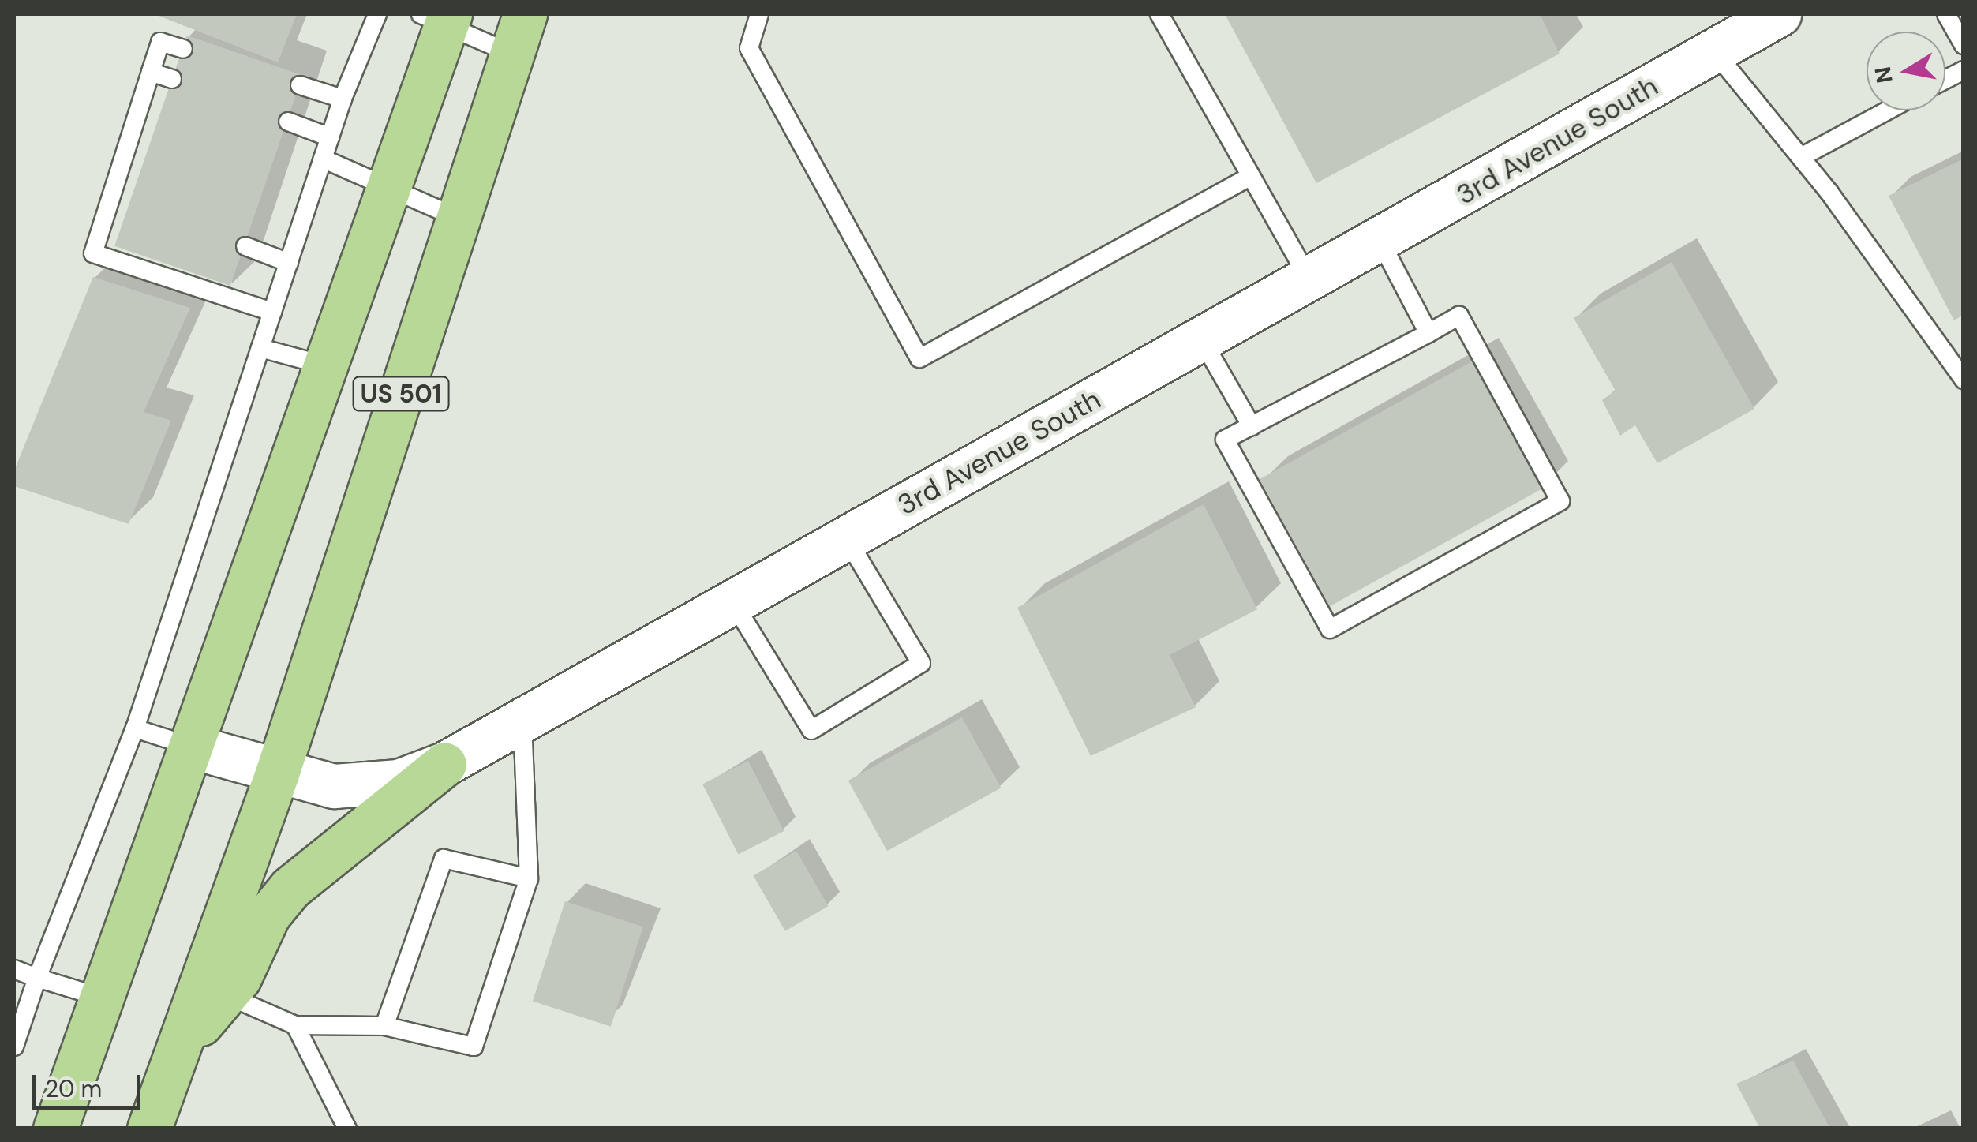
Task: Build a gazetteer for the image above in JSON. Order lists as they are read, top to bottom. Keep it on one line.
{"streets":{"main road":["3rd Avenue South","US 501"]},"crossings":[["3rd Avenue South","US 501"]],"scale_bar":"20 m","north":"left"}
